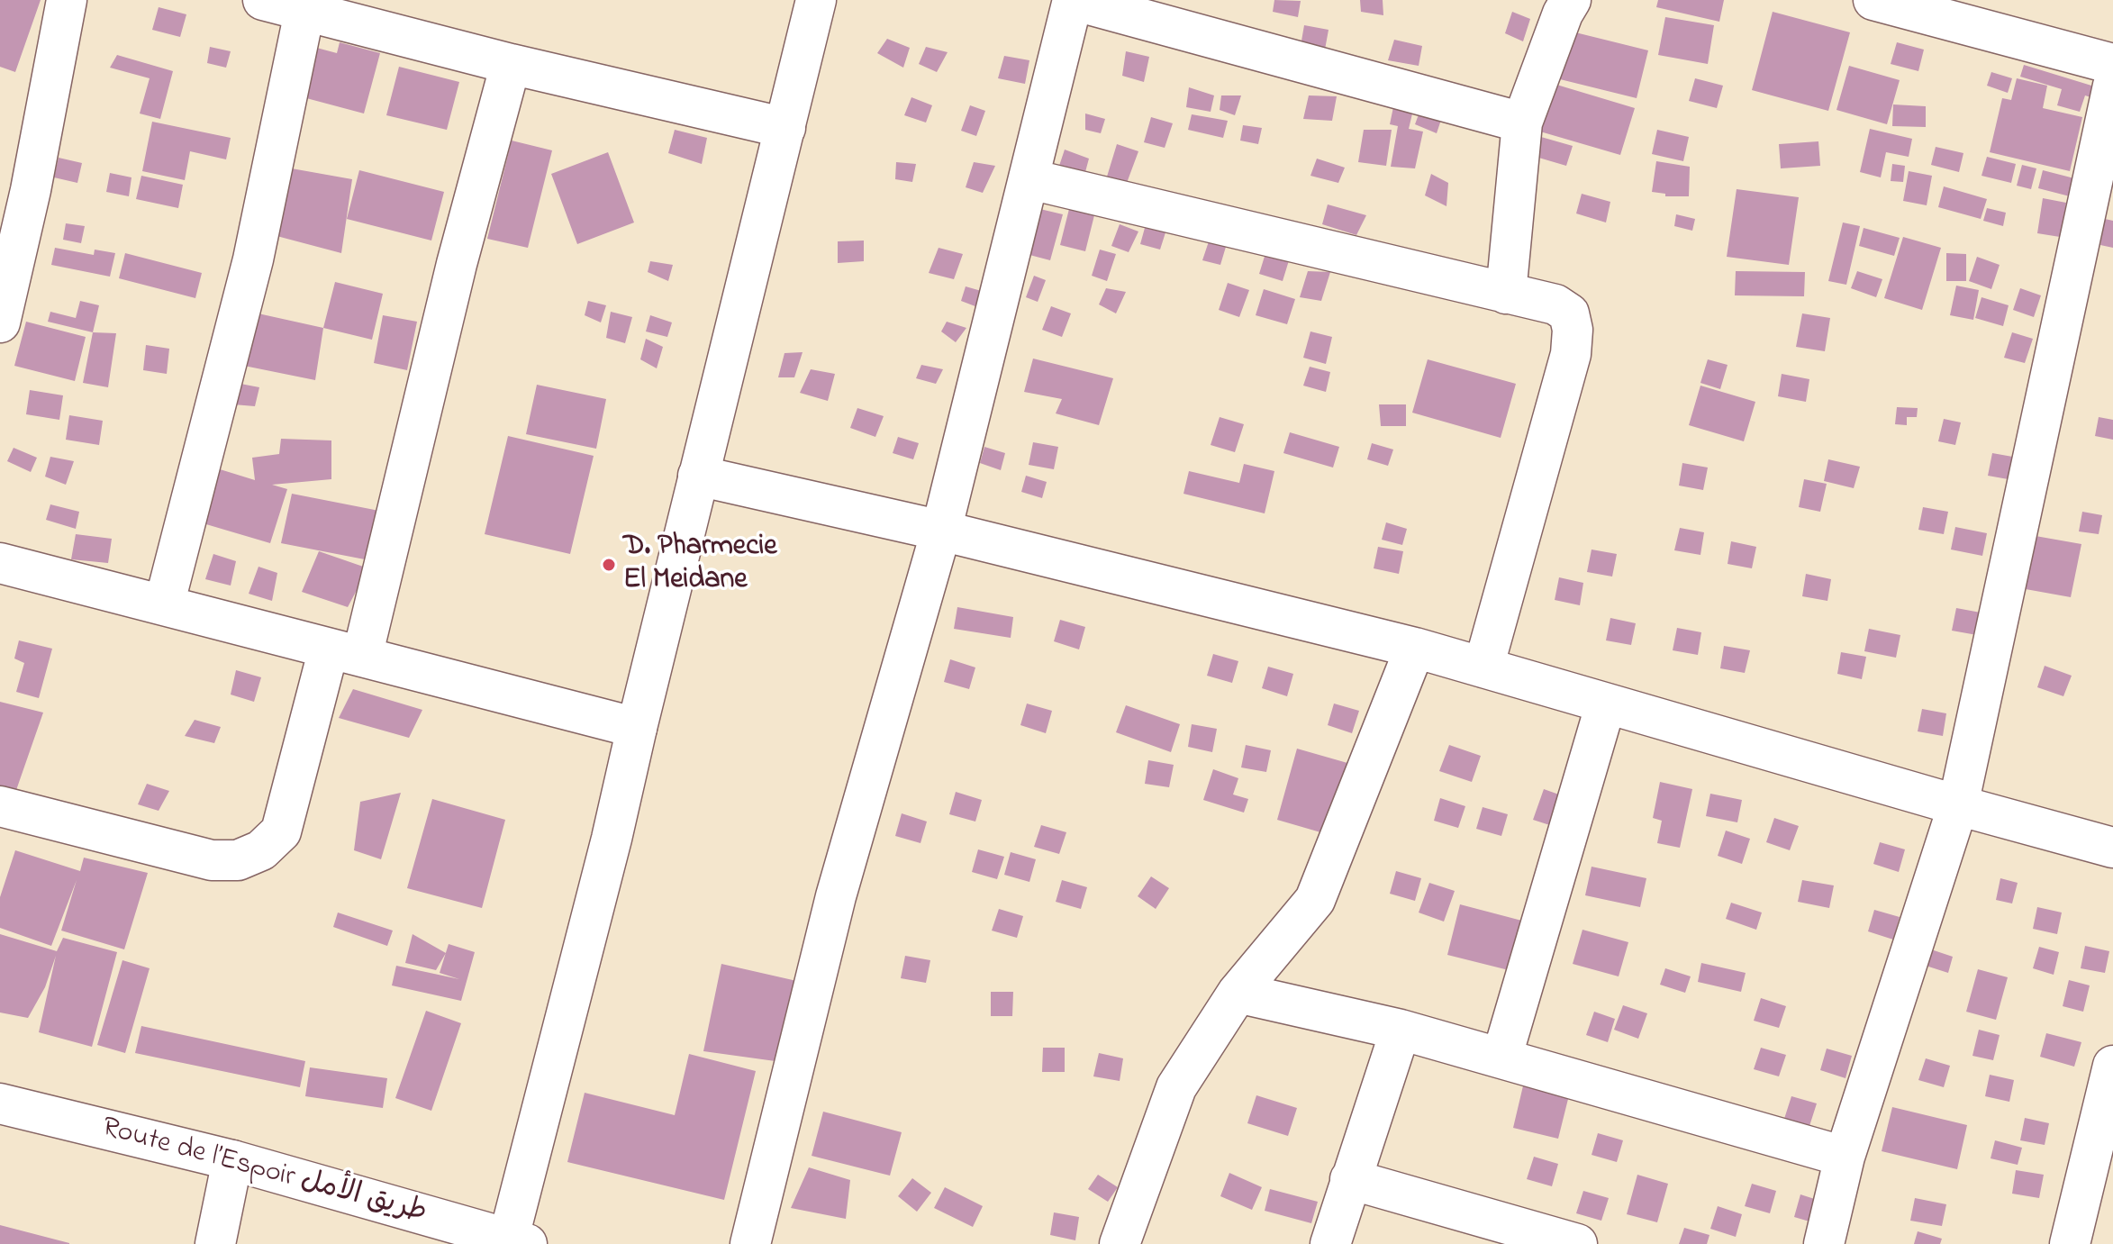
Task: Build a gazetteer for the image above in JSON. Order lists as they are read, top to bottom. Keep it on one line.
{"streets":{"main road":["Route de l’Espoir طريق الأمل"]},"places":["D. Pharmecie El Meidane"]}
